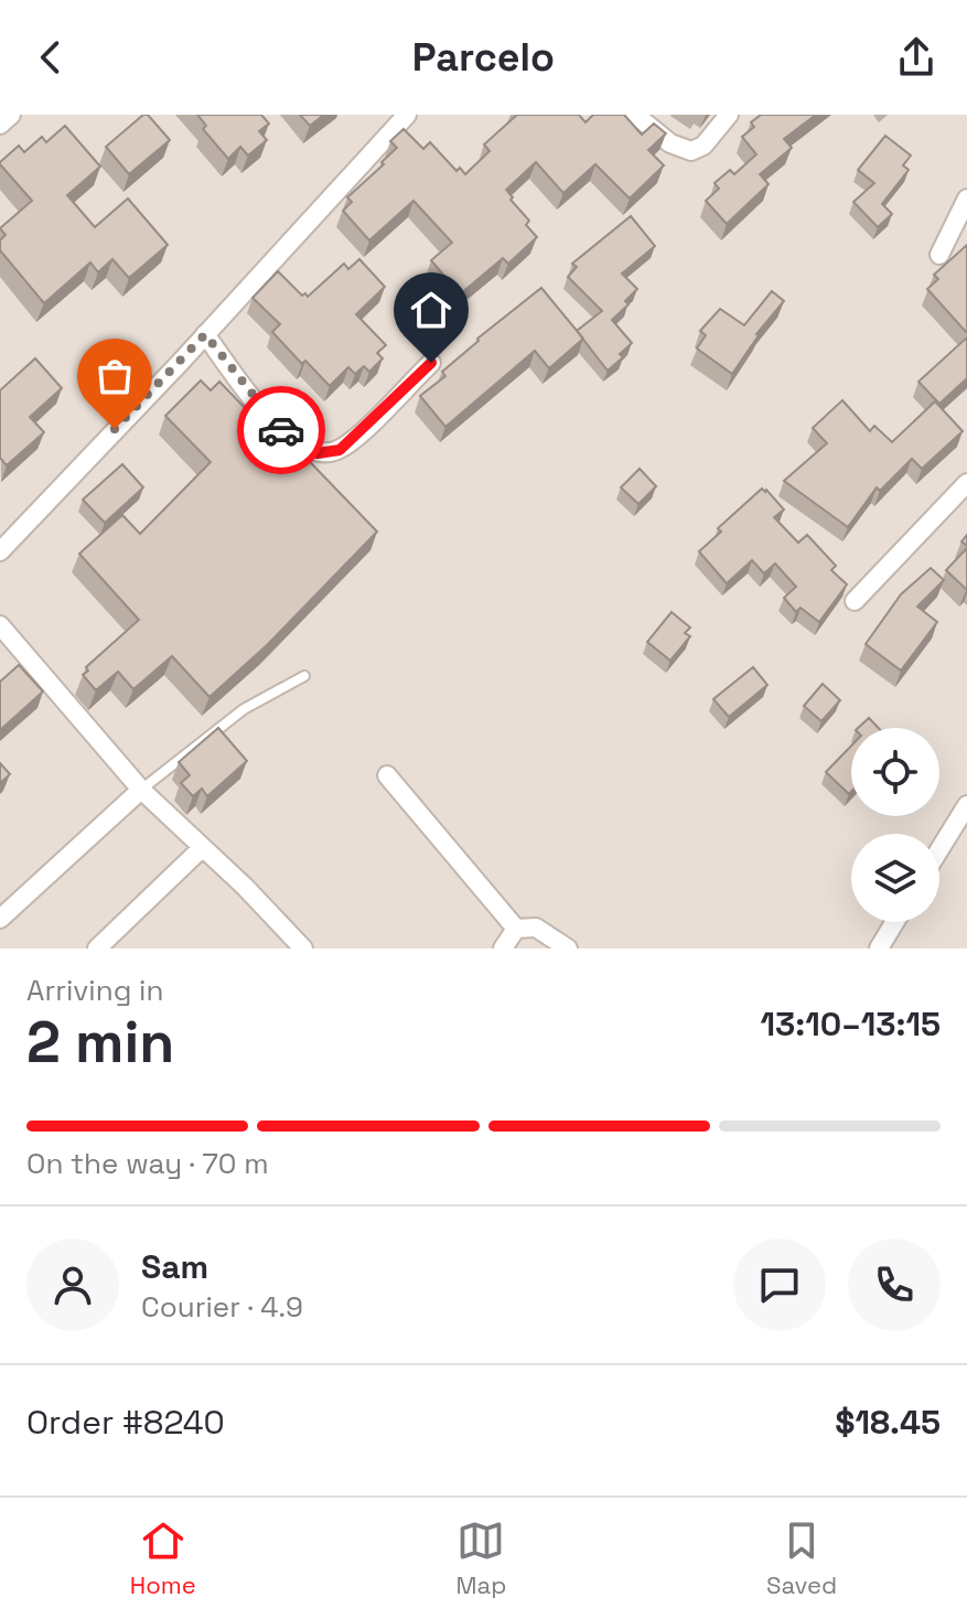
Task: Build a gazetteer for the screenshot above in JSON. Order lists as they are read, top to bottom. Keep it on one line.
{"page":{"header":"Parcelo","heading":["2 min","Arriving in","13:10–13:15"],"panel":["Sam","Courier · 4.9","Order #8240","$18.45"],"bar":"On the way · 70 m","tabs":["Home","Map","Saved"]}}
